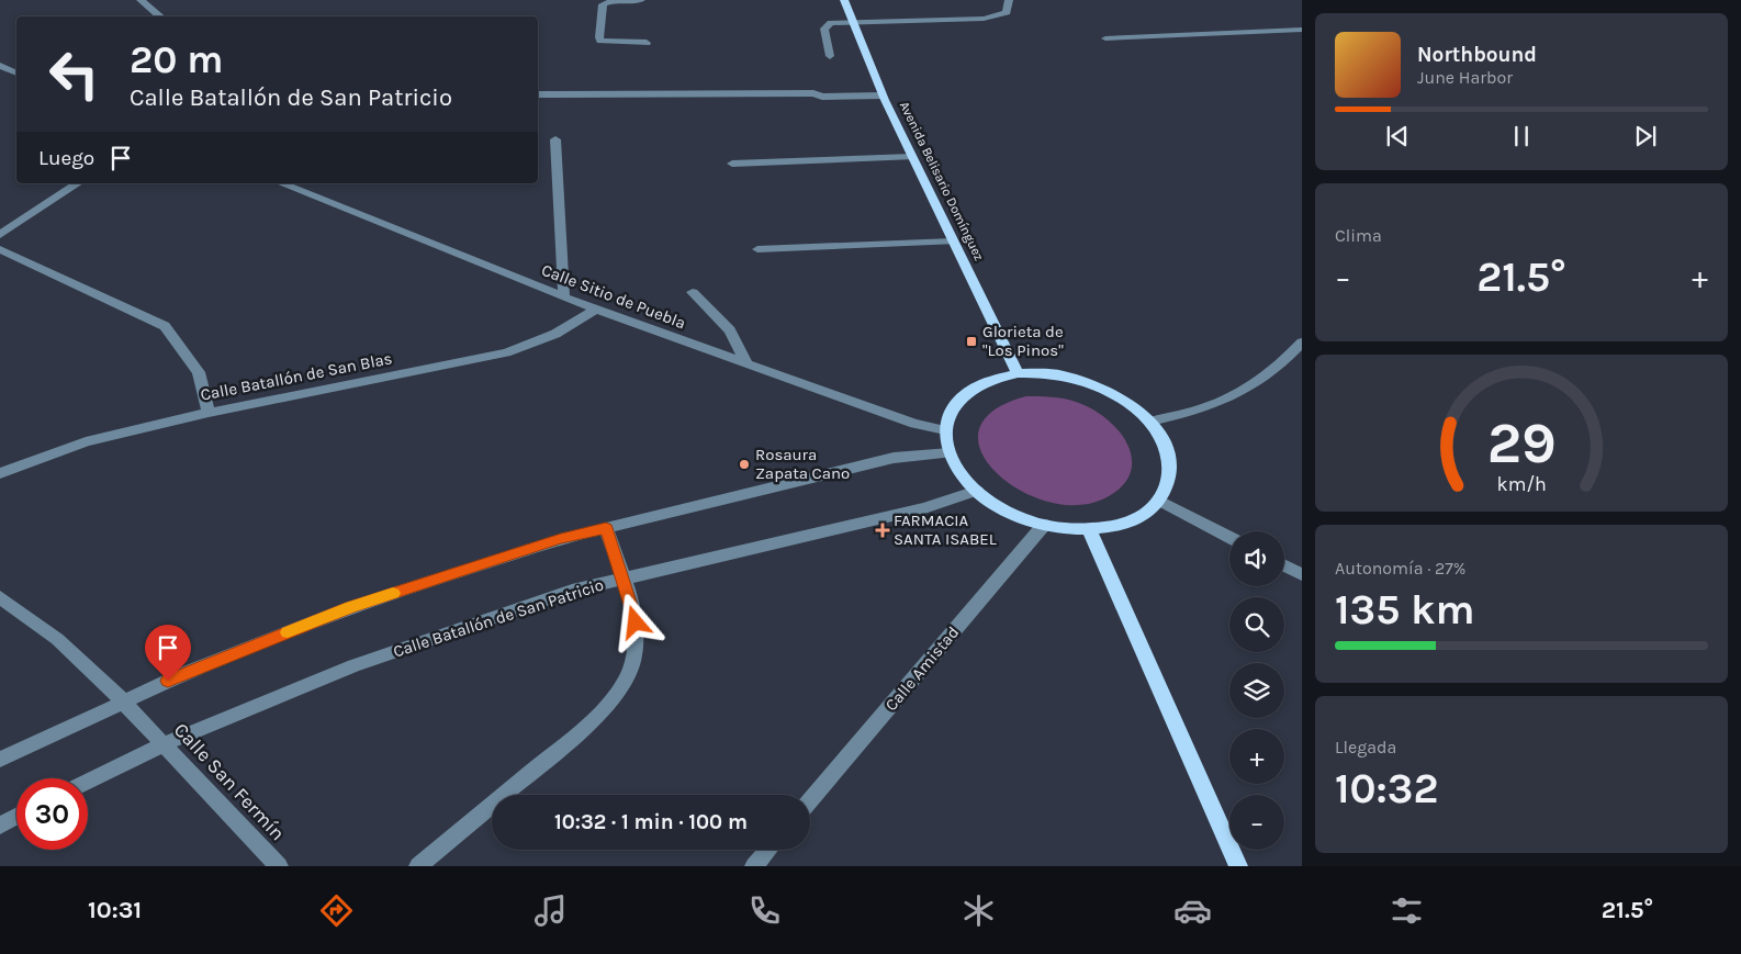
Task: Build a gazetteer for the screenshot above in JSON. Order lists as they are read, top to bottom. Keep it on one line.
{"streets":{"main road":["Avenida Belisario Domínguez"],"street":["Calle Sitio de Puebla","Calle Batallón de San Blas","Calle Batallón de San Patricio","Calle Amistad","Calle San Fermín"]},"crossings":[["Avenida Belisario Domínguez","Calle Sitio de Puebla"],["Avenida Belisario Domínguez","Calle Batallón de San Patricio"],["Avenida Belisario Domínguez","Calle Amistad"],["Calle Sitio de Puebla","Calle Batallón de San Blas"],["Calle Sitio de Puebla","Calle Batallón de San Patricio"],["Calle Sitio de Puebla","Calle Amistad"],["Calle Batallón de San Patricio","Calle Amistad"],["Calle Batallón de San Patricio","Calle San Fermín"]],"places":{"transit":["Glorieta de \"Los Pinos\""],"other":["Rosaura Zapata Cano"],"health":["FARMACIA SANTA ISABEL"]},"page":{"turn":["20 m","Calle Batallón de San Patricio"],"song":["Northbound","June Harbor"],"then":"Luego","tile":["Clima",["Autonomía · 27%","135 km"],["Llegada","10:32"]],"heat":["−","21.5°","+"],"map_buttons":["+","−"],"limit":"30","trip":"10:32 · 1 min · 100 m","tabs":["10:31","21.5°"],"gauge":["29","km/h"]}}
